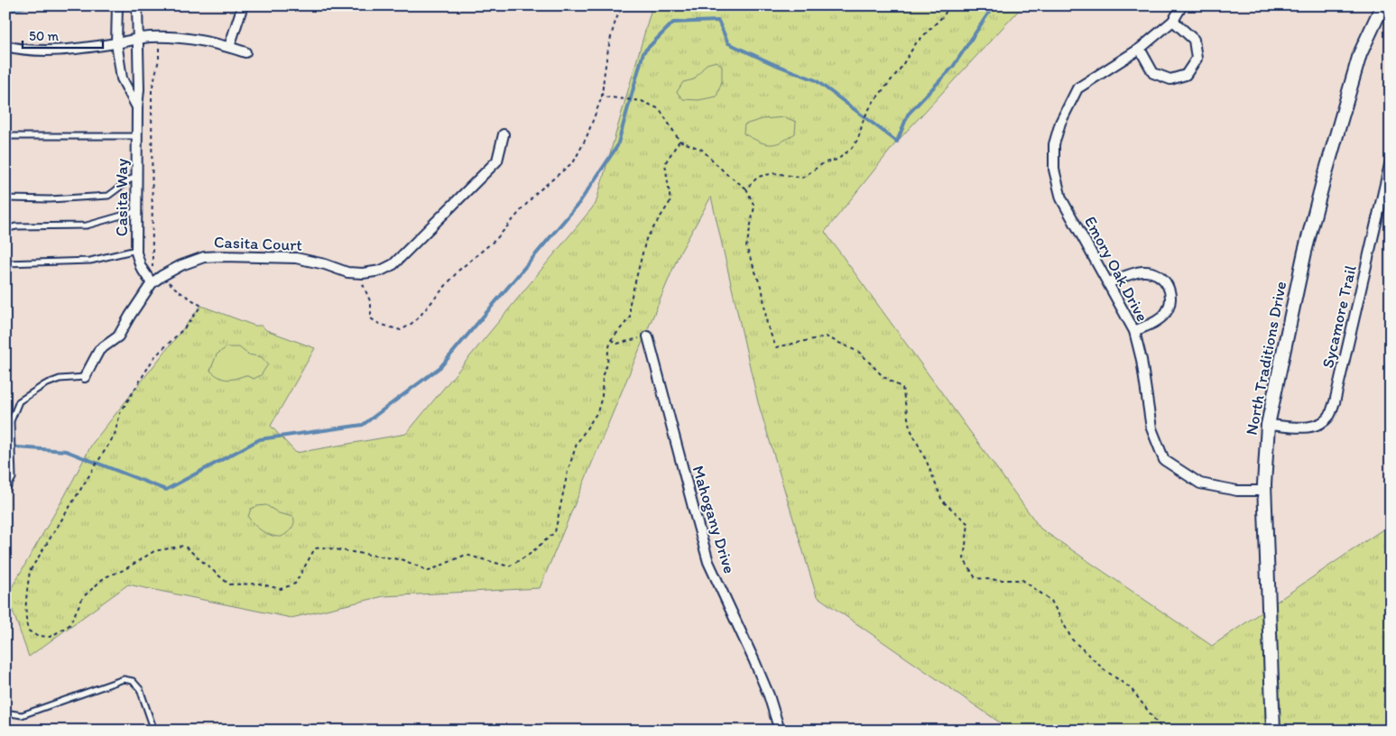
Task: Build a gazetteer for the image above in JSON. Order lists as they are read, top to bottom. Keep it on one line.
{"streets":{"street":["Casita Way","Casita Court","Emory Oak Drive","Sycamore Trail","North Traditions Drive","Mahogany Drive"]},"crossings":[["Casita Way","Casita Court"],["Emory Oak Drive","North Traditions Drive"],["Sycamore Trail","North Traditions Drive"]],"scale_bar":"50 m"}
